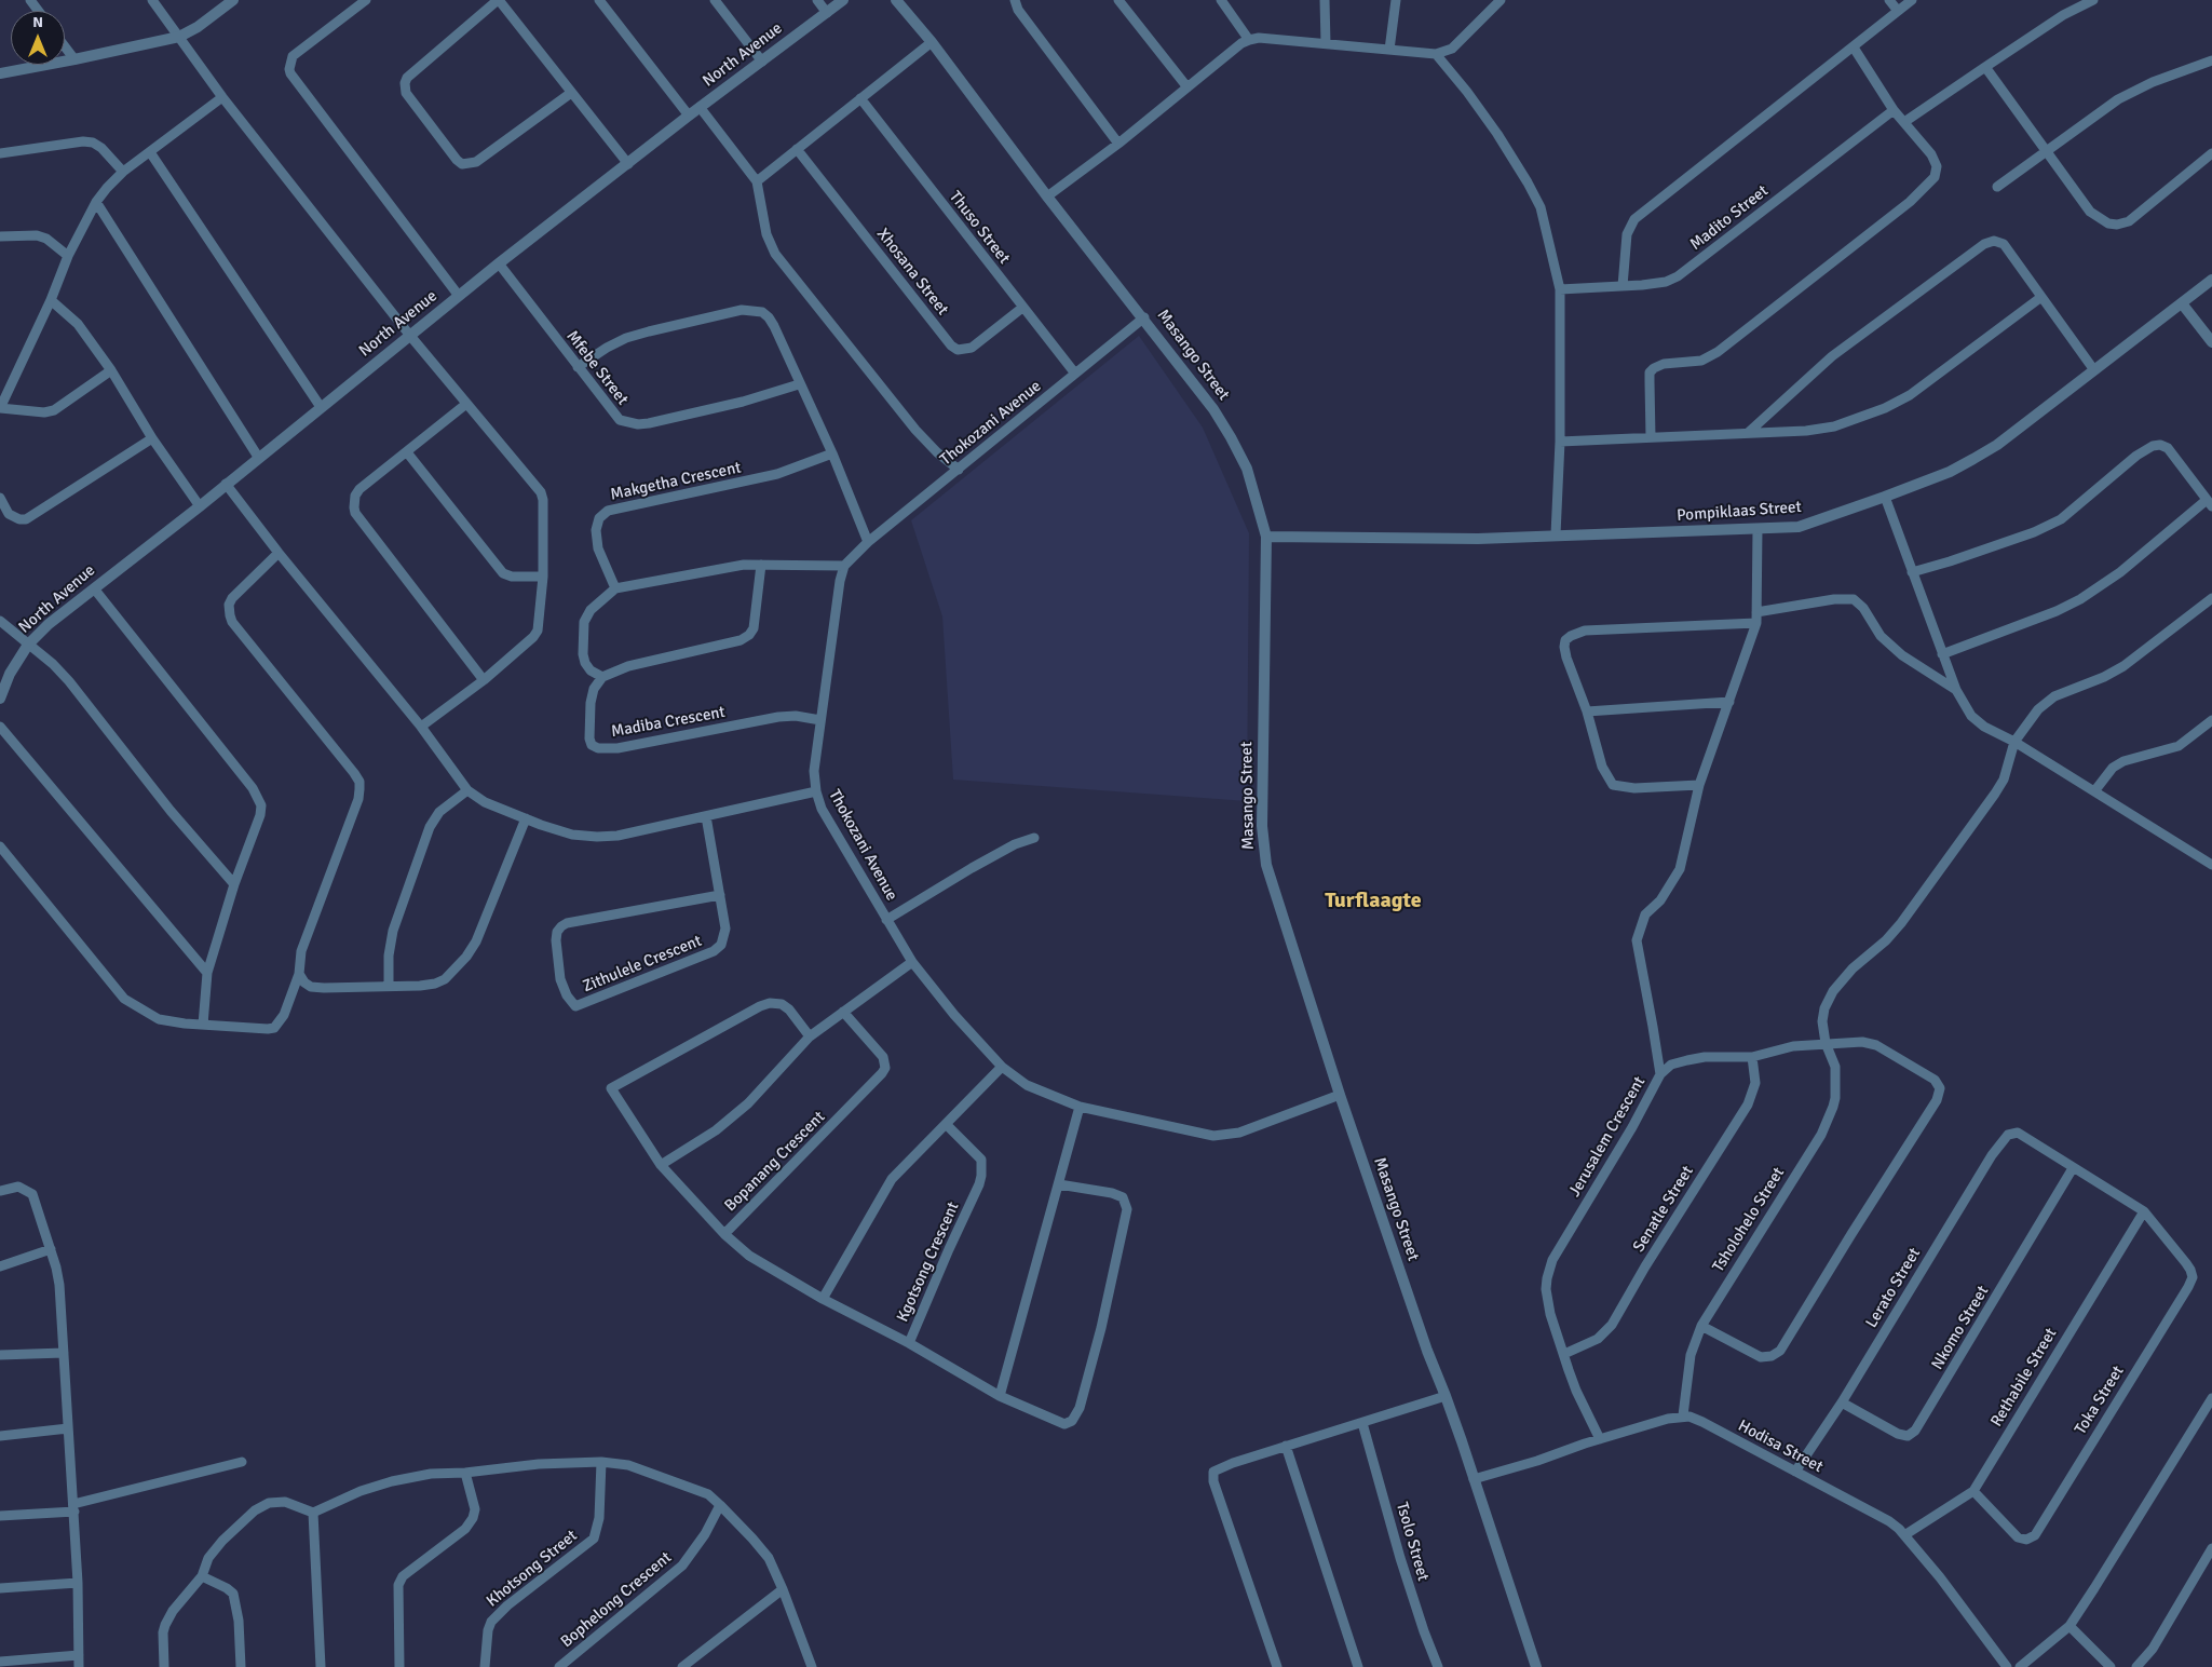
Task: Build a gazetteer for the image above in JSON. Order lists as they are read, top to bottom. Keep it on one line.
{"streets":{"street":["North Avenue","Madito Street","Thuso Street","Xhosana Street","Masango Street","Mfebe Street","Thokozani Avenue","Makgetha Crescent","Pompiklaas Street","Madiba Crescent","Zithulele Crescent","Jerusalem Crescent","Bopanang Crescent","Senatle Street","Tsholohelo Street","Kgotsong Crescent","Lerato Street","Nkomo Street","Rethabile Street","Toka Street","Hodisa Street","Tsolo Street","Khotsong Street","Bophelong Crescent"]},"crossings":[["North Avenue","Mfebe Street"],["Thuso Street","Xhosana Street"],["Thuso Street","Thokozani Avenue"],["Masango Street","Thokozani Avenue"],["Masango Street","Pompiklaas Street"],["Thokozani Avenue","Madiba Crescent"],["Jerusalem Crescent","Senatle Street"],["Jerusalem Crescent","Tsholohelo Street"],["Bopanang Crescent","Kgotsong Crescent"],["Tsholohelo Street","Hodisa Street"],["Lerato Street","Nkomo Street"],["Lerato Street","Hodisa Street"],["Rethabile Street","Toka Street"],["Rethabile Street","Hodisa Street"]],"districts":["Turflaagte"],"north":"top"}
